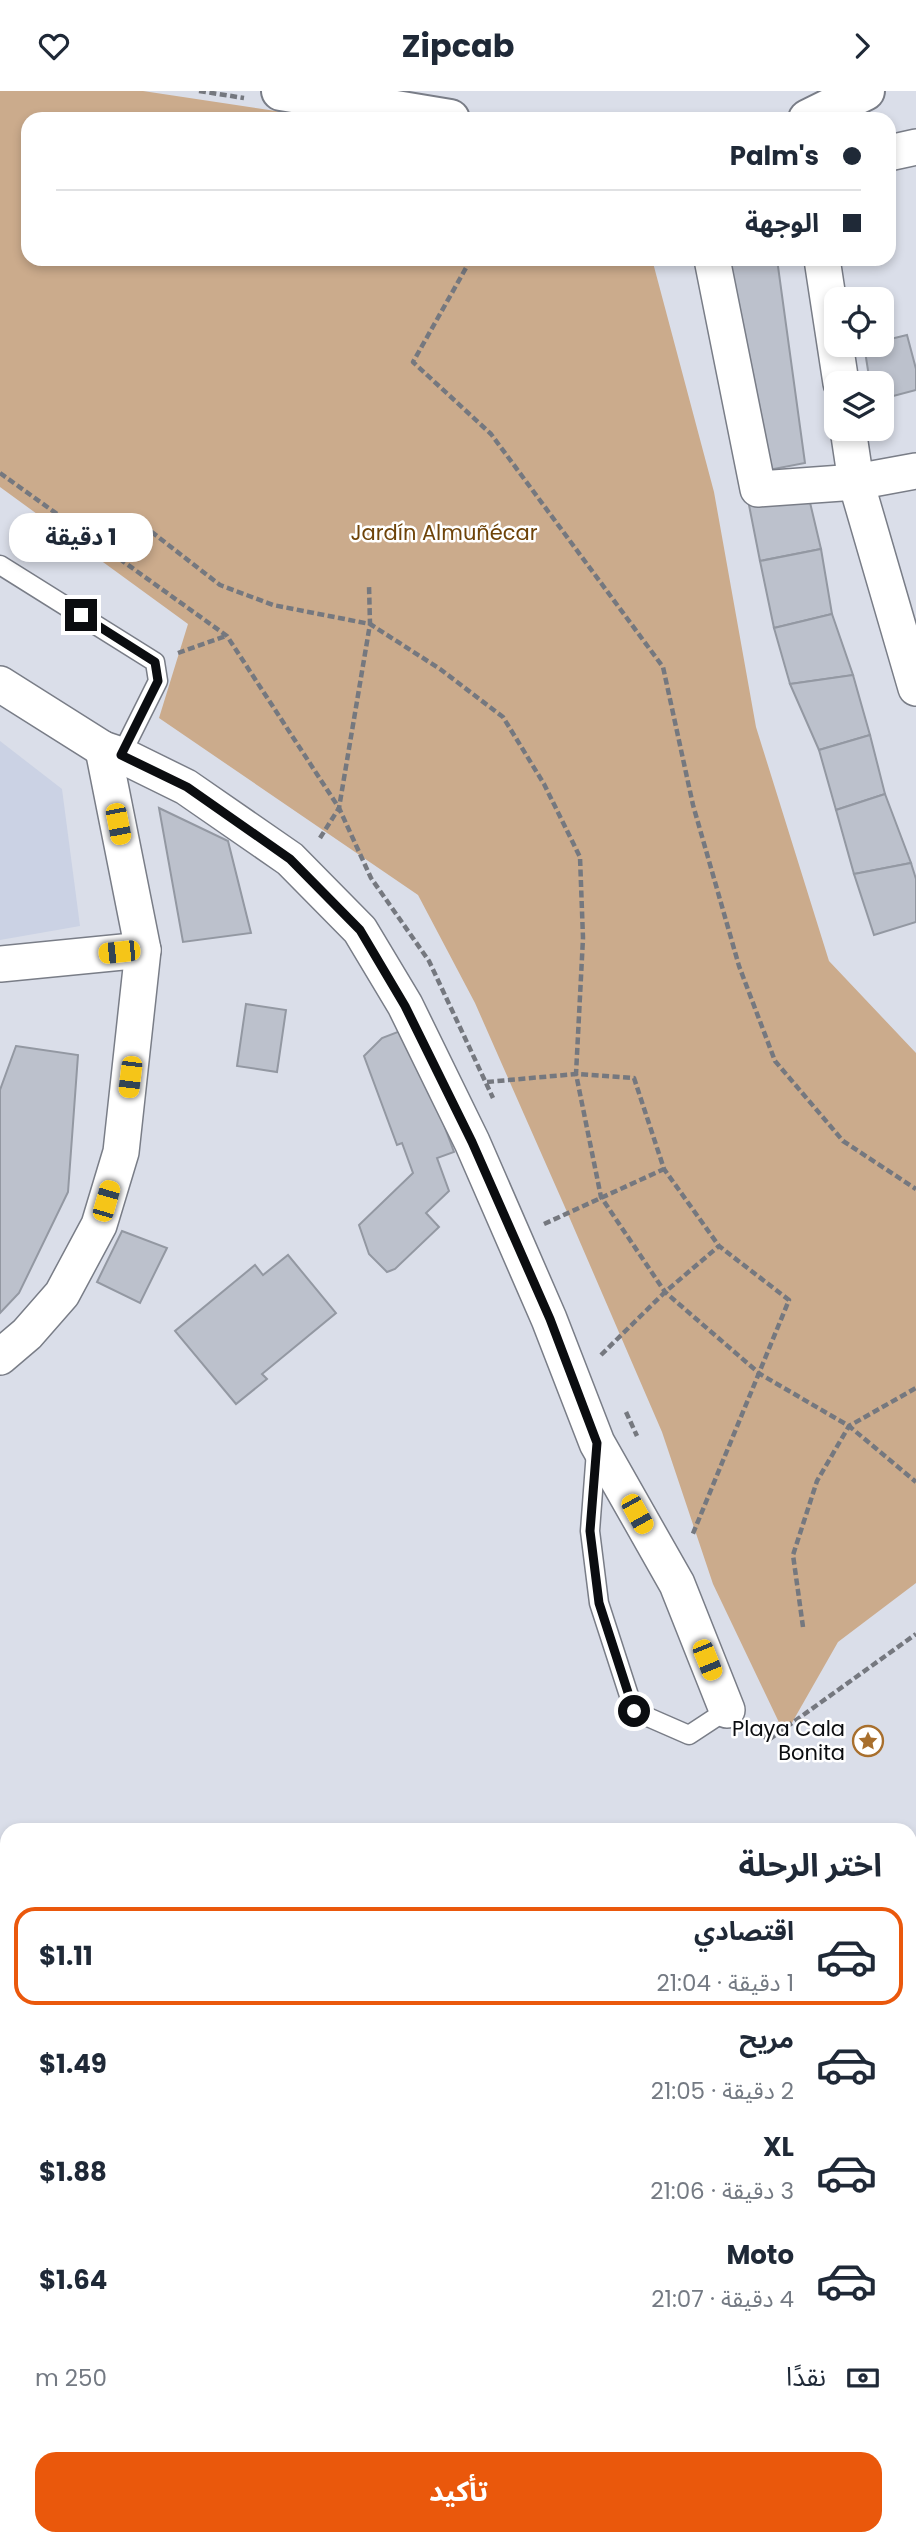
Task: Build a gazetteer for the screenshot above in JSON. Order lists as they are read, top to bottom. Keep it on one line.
{"parks":["Jardín Almuñécar"],"places":{"place":["Playa Cala Bonita"]},"page":{"header":"Zipcab","banner":["Palm's","الوجهة"],"bubble":"1 دقيقة","heading":"اختر الرحلة","list":[{"name":"اقتصادي","note":"1 دقيقة · 21:04","value":"$1.11"},{"name":"مريح","note":"2 دقيقة · 21:05","value":"$1.49"},{"name":"XL","note":"3 دقيقة · 21:06","value":"$1.88"},{"name":"Moto","note":"4 دقيقة · 21:07","value":"$1.64"}],"pay":["نقدًا","250 m"],"buttons":"تأكيد"}}
